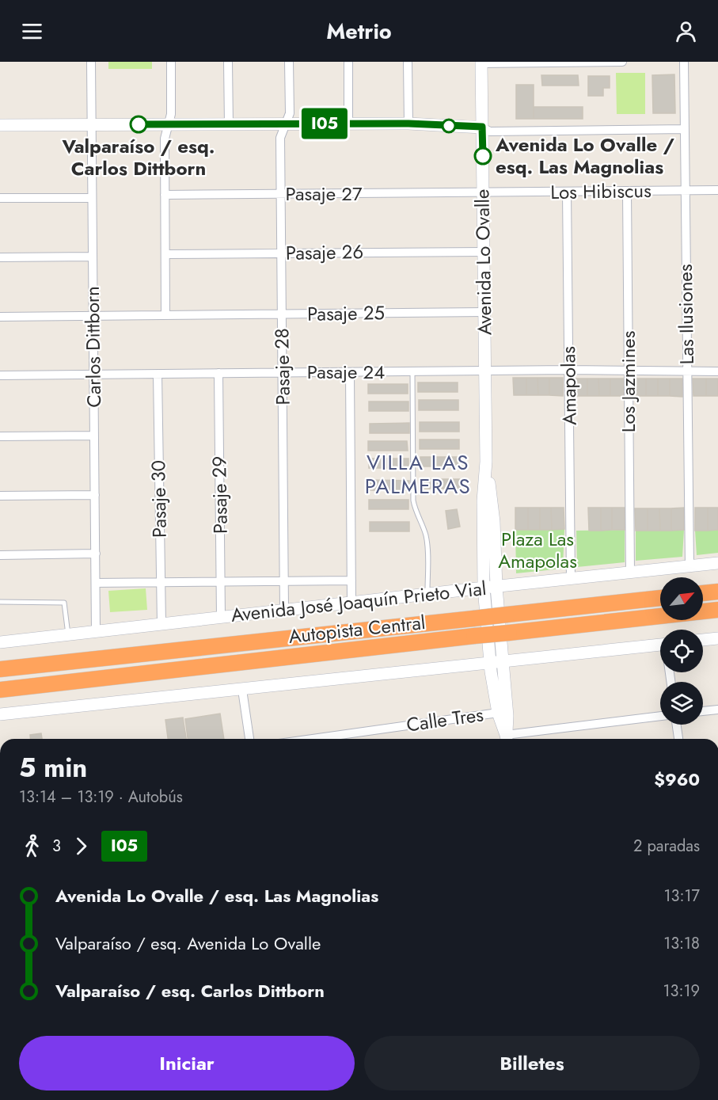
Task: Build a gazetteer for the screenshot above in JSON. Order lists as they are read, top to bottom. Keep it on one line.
{"streets":{"highway":["Autopista Central"],"main road":["Avenida Lo Ovalle","Avenida José Joaquín Prieto Vial"],"street":["Los Hibiscus","Pasaje 27","Pasaje 26","Pasaje 25","Las Ilusiones","Carlos Dittborn","Pasaje 28","Pasaje 24","Los Jazmines","Amapolas","Pasaje 29","Pasaje 30","Calle Tres"]},"crossings":[["Los Hibiscus","Pasaje 27"],["Los Hibiscus","Avenida Lo Ovalle"],["Los Hibiscus","Las Ilusiones"],["Los Hibiscus","Los Jazmines"],["Los Hibiscus","Amapolas"],["Pasaje 27","Avenida Lo Ovalle"],["Pasaje 27","Pasaje 28"],["Pasaje 26","Avenida Lo Ovalle"],["Pasaje 26","Pasaje 28"],["Avenida Lo Ovalle","Pasaje 25"],["Avenida Lo Ovalle","Pasaje 24"],["Avenida Lo Ovalle","Avenida José Joaquín Prieto Vial"],["Avenida Lo Ovalle","Calle Tres"],["Pasaje 25","Carlos Dittborn"],["Pasaje 25","Pasaje 28"],["Las Ilusiones","Pasaje 24"],["Las Ilusiones","Avenida José Joaquín Prieto Vial"],["Carlos Dittborn","Pasaje 24"],["Carlos Dittborn","Avenida José Joaquín Prieto Vial"],["Pasaje 28","Pasaje 24"],["Pasaje 28","Avenida José Joaquín Prieto Vial"],["Pasaje 24","Los Jazmines"],["Pasaje 24","Amapolas"],["Pasaje 24","Pasaje 29"],["Pasaje 24","Pasaje 30"],["Los Jazmines","Avenida José Joaquín Prieto Vial"],["Amapolas","Avenida José Joaquín Prieto Vial"],["Pasaje 29","Avenida José Joaquín Prieto Vial"],["Pasaje 30","Avenida José Joaquín Prieto Vial"]],"districts":["VILLA LAS PALMERAS"],"parks":["Plaza Las Amapolas"],"places":["Valparaíso / esq. Carlos Dittborn","Avenida Lo Ovalle / esq. Las Magnolias"],"lines":["bus line I05"],"north":"top right","page":{"header":"Metrio","on_map":"I05","heading":["5 min","13:14 – 13:19 · Autobús","$960"],"legs":["3","I05","2 paradas"],"list":[{"name":"Avenida Lo Ovalle / esq. Las Magnolias","value":"13:17"},{"name":"Valparaíso / esq. Avenida Lo Ovalle","value":"13:18"},{"name":"Valparaíso / esq. Carlos Dittborn","value":"13:19"}],"buttons":["Iniciar","Billetes"]}}
